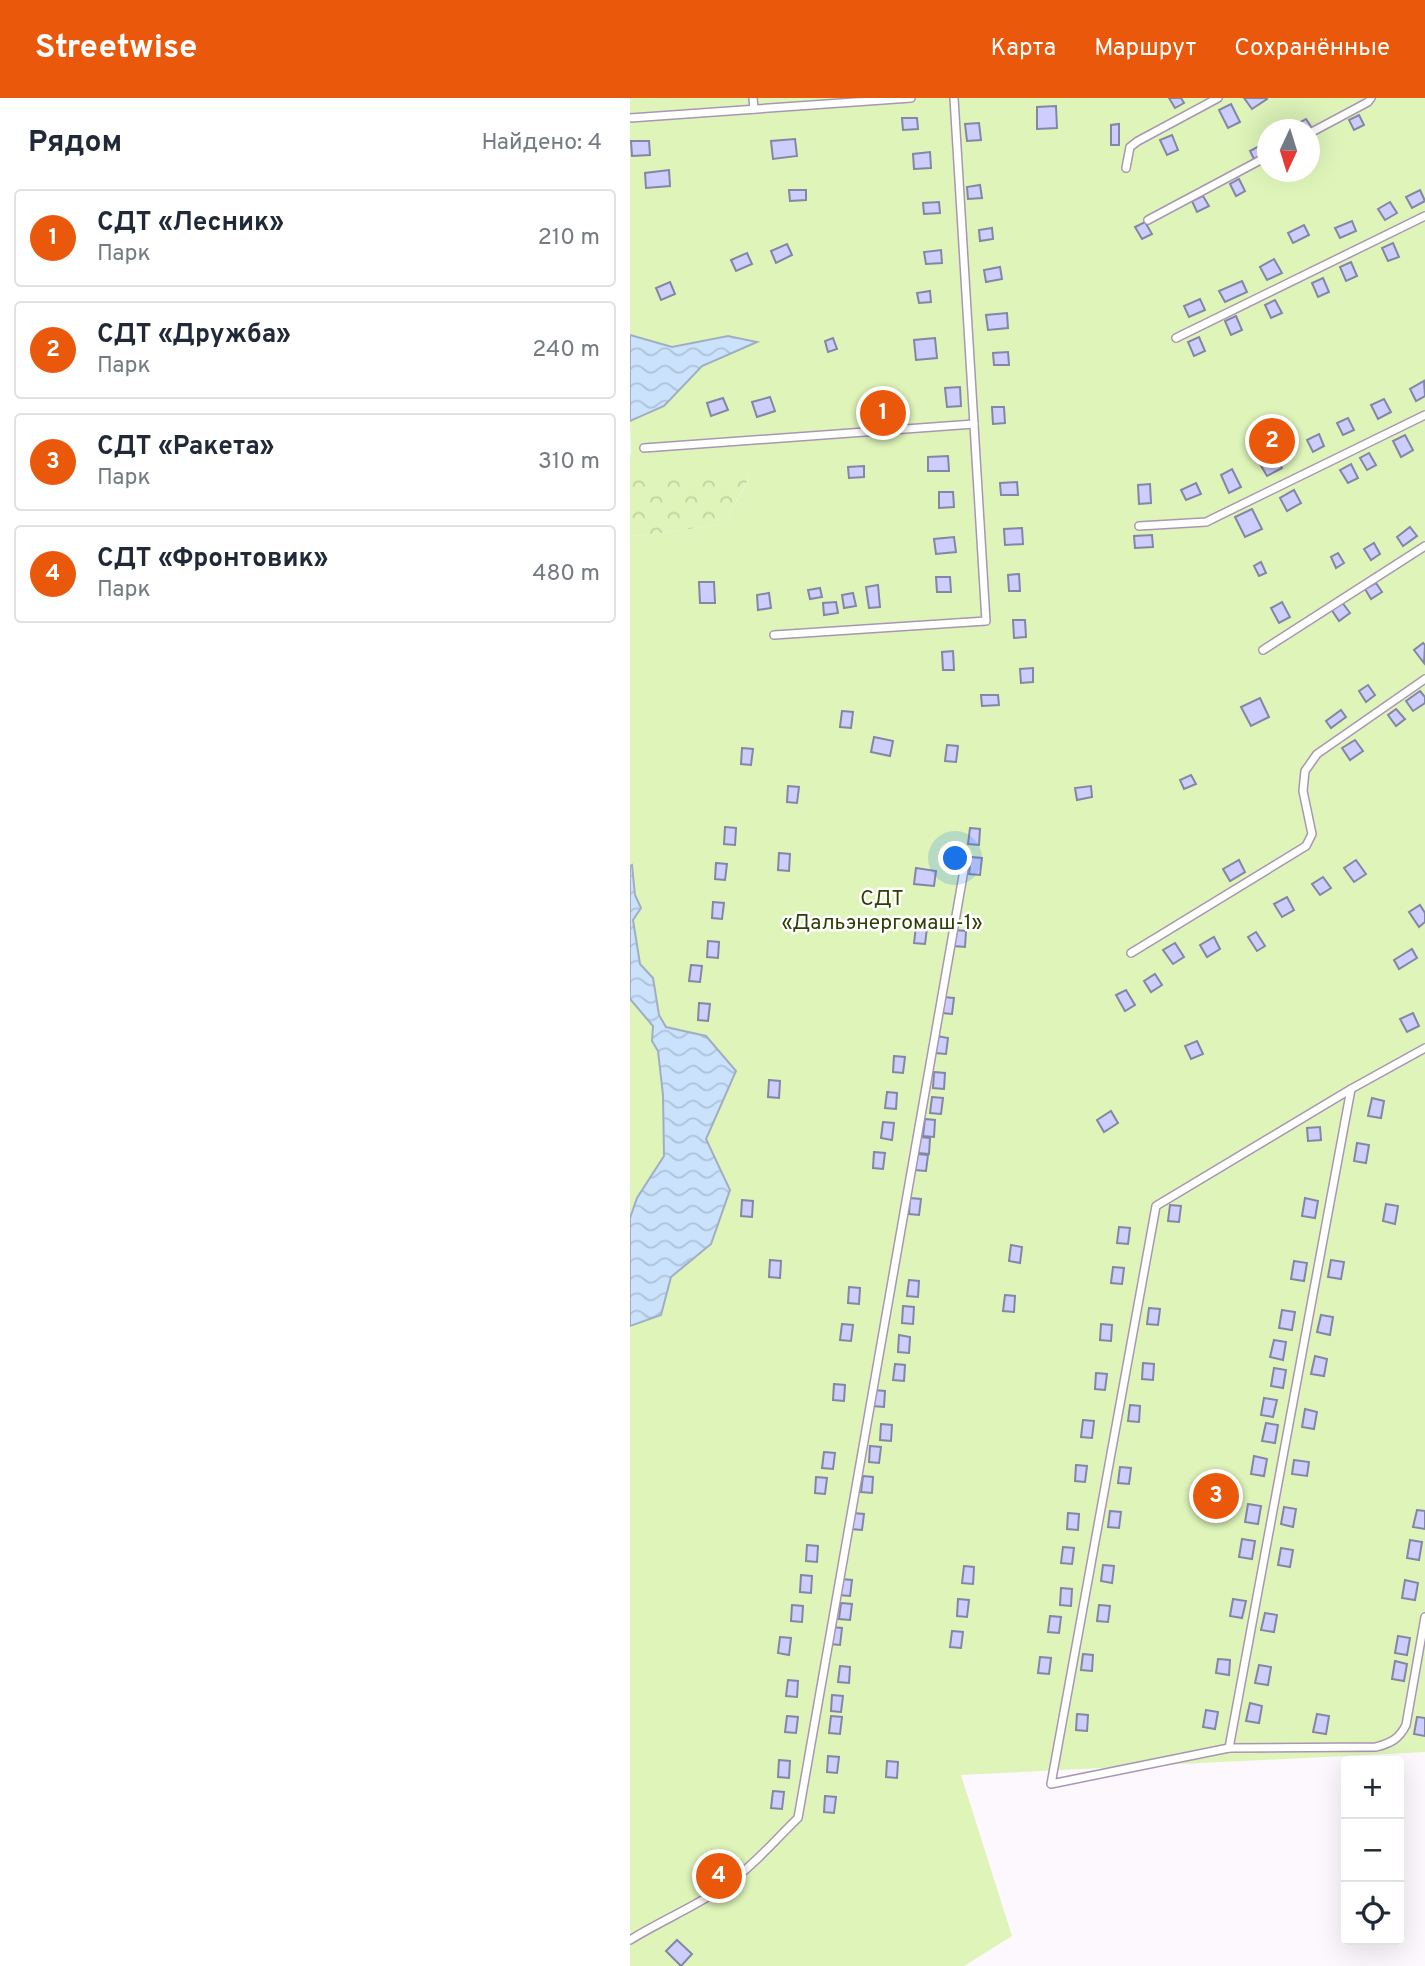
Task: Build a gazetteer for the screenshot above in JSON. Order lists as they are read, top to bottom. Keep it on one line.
{"parks":["СДТ «Дальэнергомаш-1»"],"north":"bottom","page":{"header":"Streetwise","nav":["Карта","Маршрут","Сохранённые"],"heading":["Рядом","Найдено: 4"],"list":[{"mark":"1","name":"СДТ «Лесник»","note":"Парк","value":"210 m"},{"mark":"2","name":"СДТ «Дружба»","note":"Парк","value":"240 m"},{"mark":"3","name":"СДТ «Ракета»","note":"Парк","value":"310 m"},{"mark":"4","name":"СДТ «Фронтовик»","note":"Парк","value":"480 m"}],"pins":["1","2","3","4"],"map_buttons":["+","−"]}}
